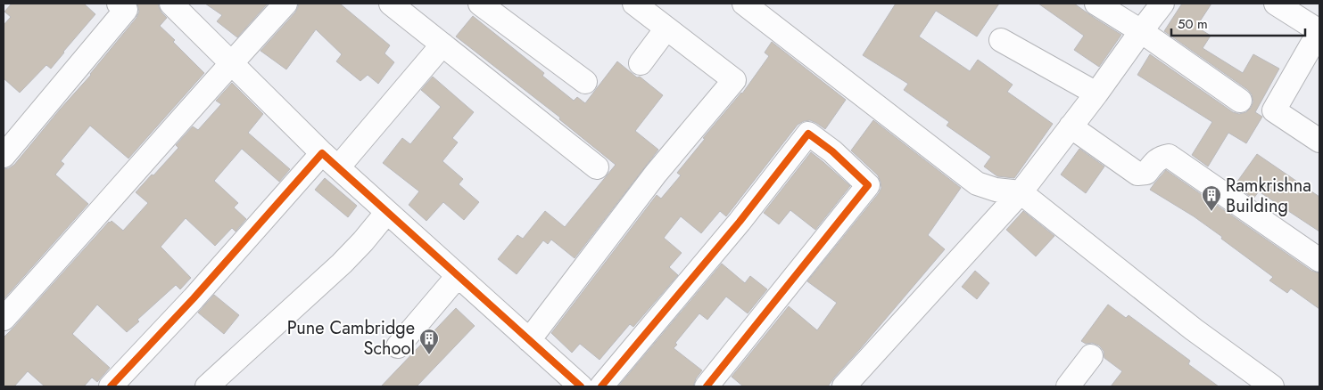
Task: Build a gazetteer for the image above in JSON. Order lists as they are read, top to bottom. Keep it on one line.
{"places":{"building":["Ramkrishna Building","Pune Cambridge School"]},"scale_bar":"50 m"}
